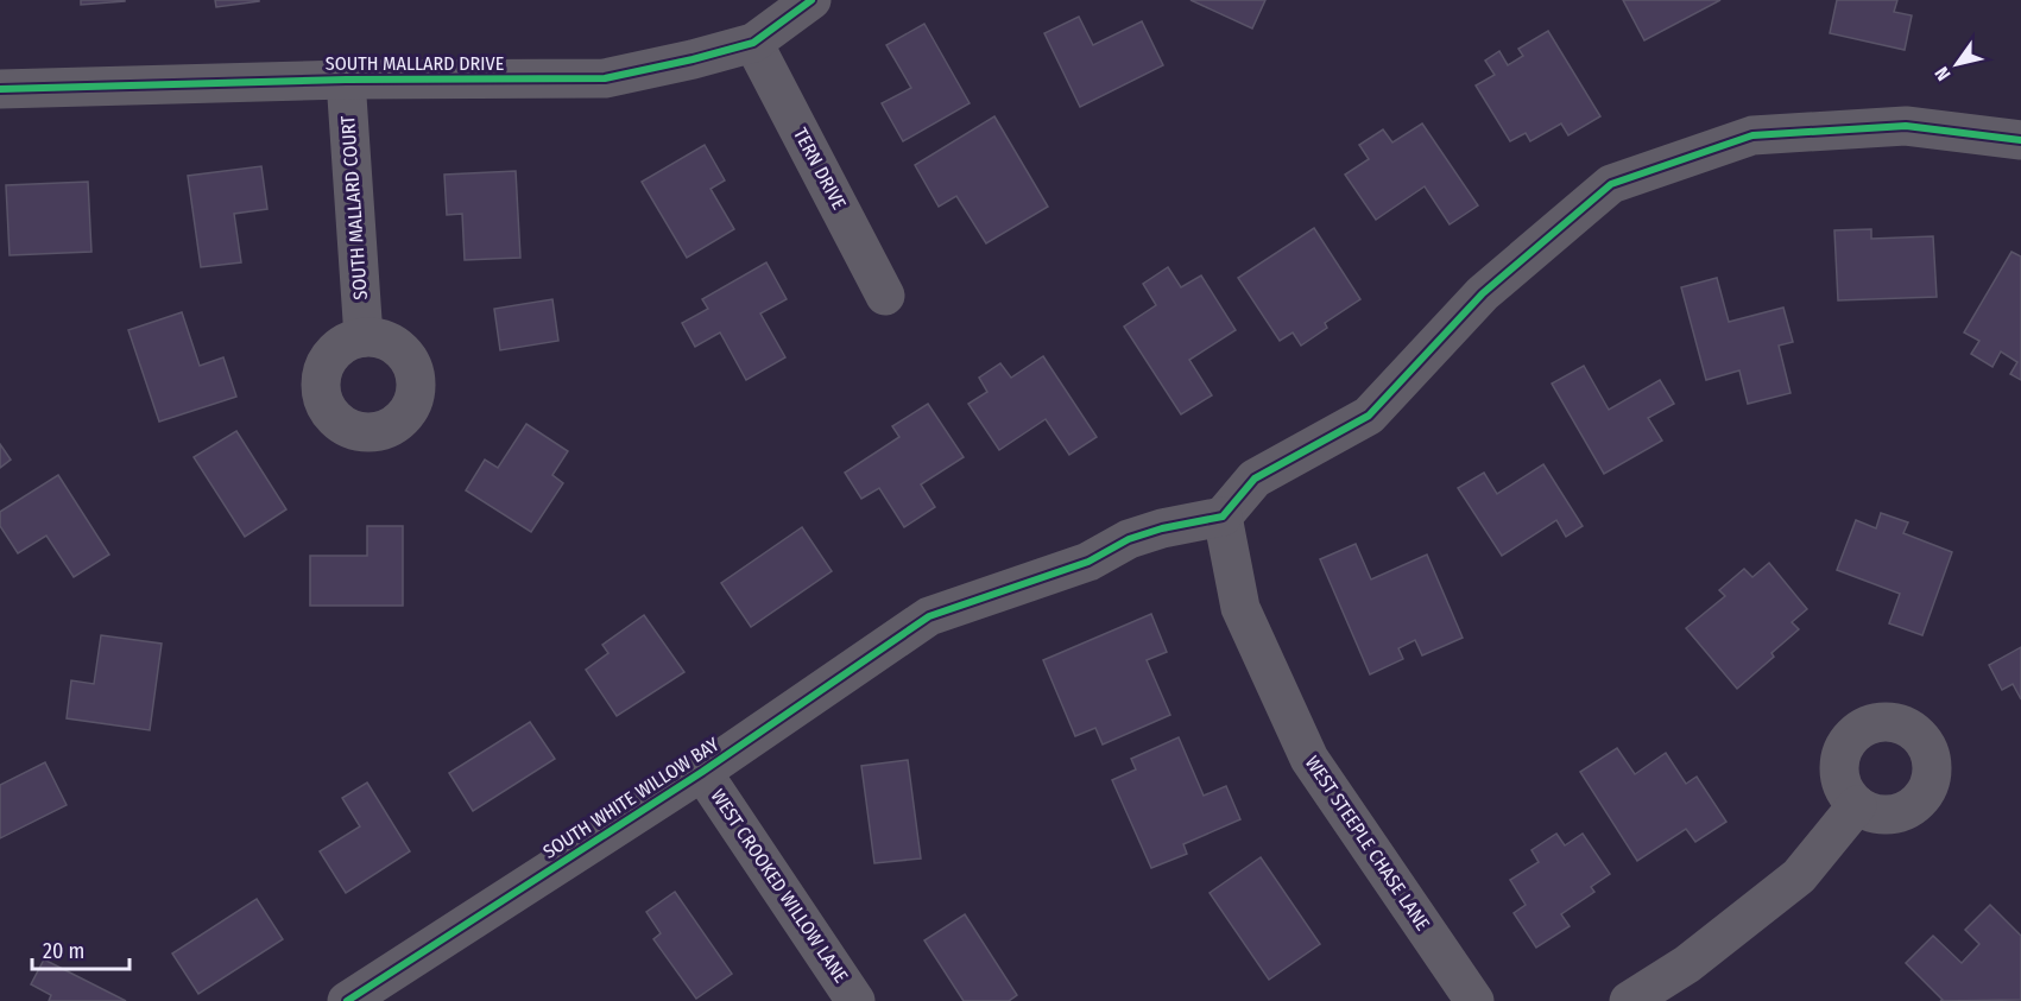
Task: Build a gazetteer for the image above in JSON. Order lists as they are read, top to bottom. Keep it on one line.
{"streets":{"street":["SOUTH MALLARD DRIVE","TERN DRIVE","SOUTH MALLARD COURT","SOUTH WHITE WILLOW BAY","WEST STEEPLE CHASE LANE","WEST CROOKED WILLOW LANE"]},"crossings":[["SOUTH MALLARD DRIVE","TERN DRIVE"],["SOUTH MALLARD DRIVE","SOUTH MALLARD COURT"],["SOUTH WHITE WILLOW BAY","WEST STEEPLE CHASE LANE"],["SOUTH WHITE WILLOW BAY","WEST CROOKED WILLOW LANE"]],"scale_bar":"20 m","north":"bottom left"}
